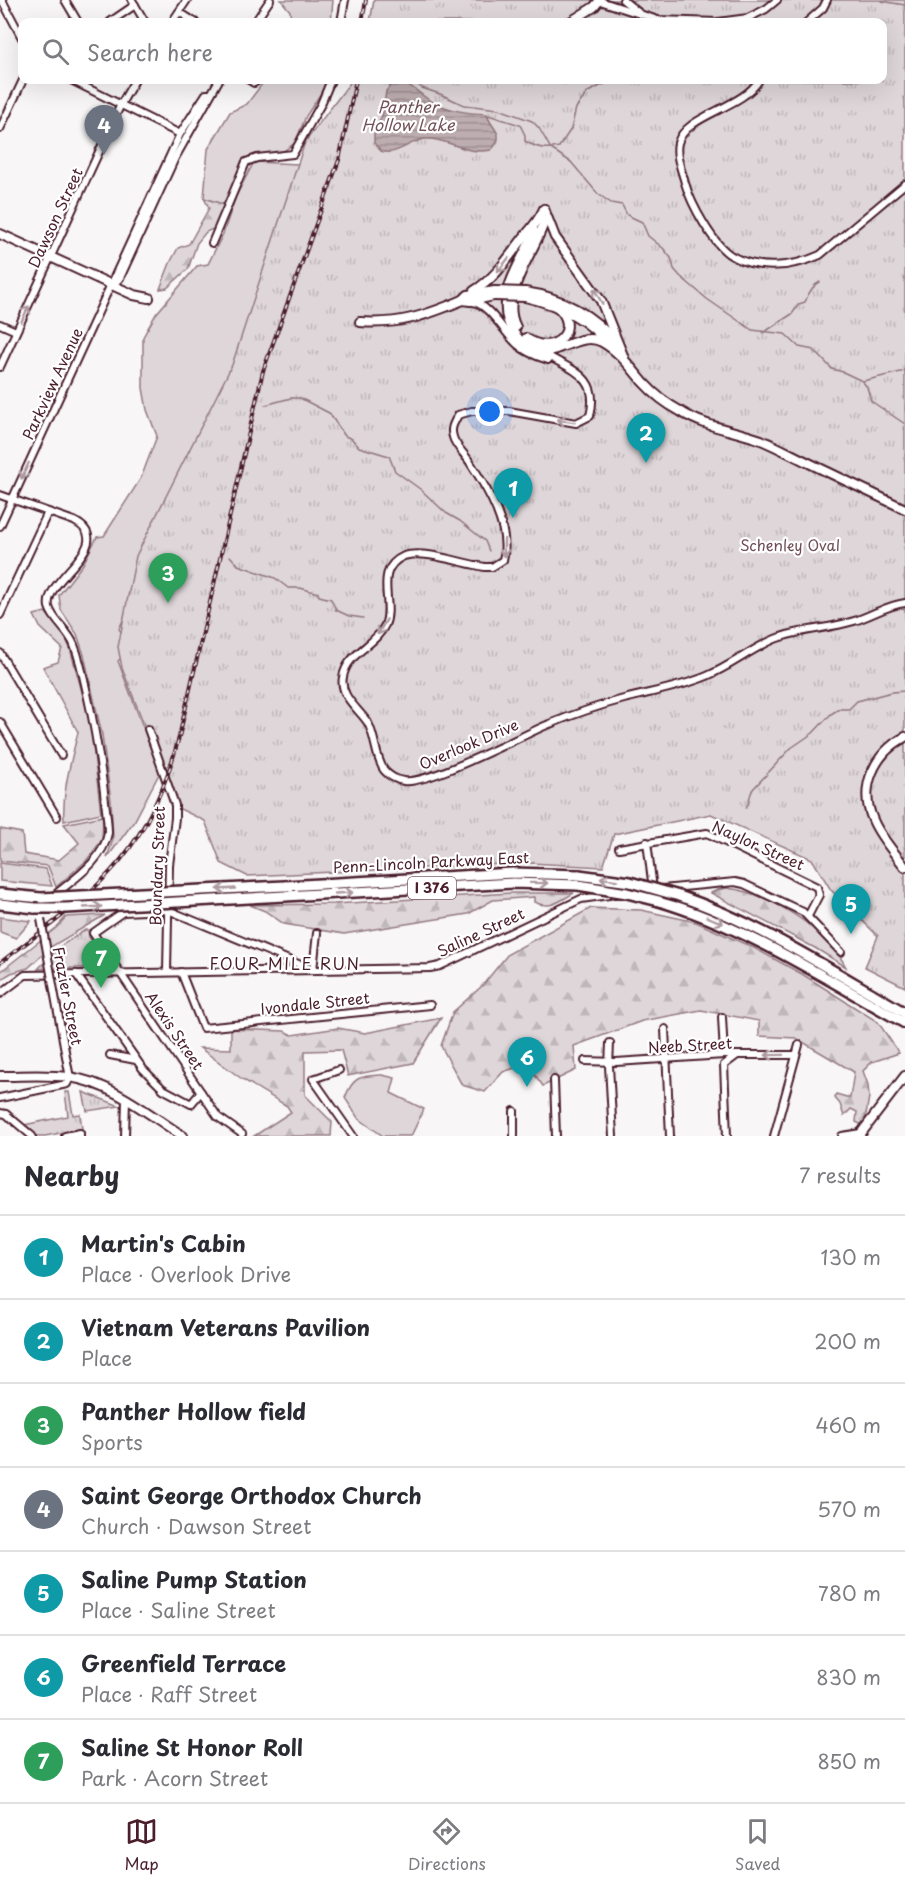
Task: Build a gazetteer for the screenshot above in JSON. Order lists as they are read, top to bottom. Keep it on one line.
{"streets":{"highway":["Penn-Lincoln Parkway East","I 376"],"street":["Dawson Street","Parkview Avenue","Overlook Drive","Naylor Street","Boundary Street","Saline Street","Frazier Street","Ivondale Street","Alexis Street","Neeb Street"]},"crossings":[["Naylor Street","Saline Street"],["Boundary Street","Saline Street"],["Boundary Street","Alexis Street"],["Saline Street","Ivondale Street"],["Saline Street","Alexis Street"]],"districts":["FOUR MILE RUN"],"water":["Panther Hollow Lake"],"parks":["Schenley Oval"],"page":{"search":"Search here","pins":["4","2","1","3","5","7","6"],"heading":["Nearby","7 results"],"list":[{"mark":"1","name":"Martin's Cabin","note":"Place · Overlook Drive","value":"130 m"},{"mark":"2","name":"Vietnam Veterans Pavilion","note":"Place","value":"200 m"},{"mark":"3","name":"Panther Hollow field","note":"Sports","value":"460 m"},{"mark":"4","name":"Saint George Orthodox Church","note":"Church · Dawson Street","value":"570 m"},{"mark":"5","name":"Saline Pump Station","note":"Place · Saline Street","value":"780 m"},{"mark":"6","name":"Greenfield Terrace","note":"Place · Raff Street","value":"830 m"},{"mark":"7","name":"Saline St Honor Roll","note":"Park · Acorn Street","value":"850 m"}],"nav":["Map","Directions","Saved"]}}
